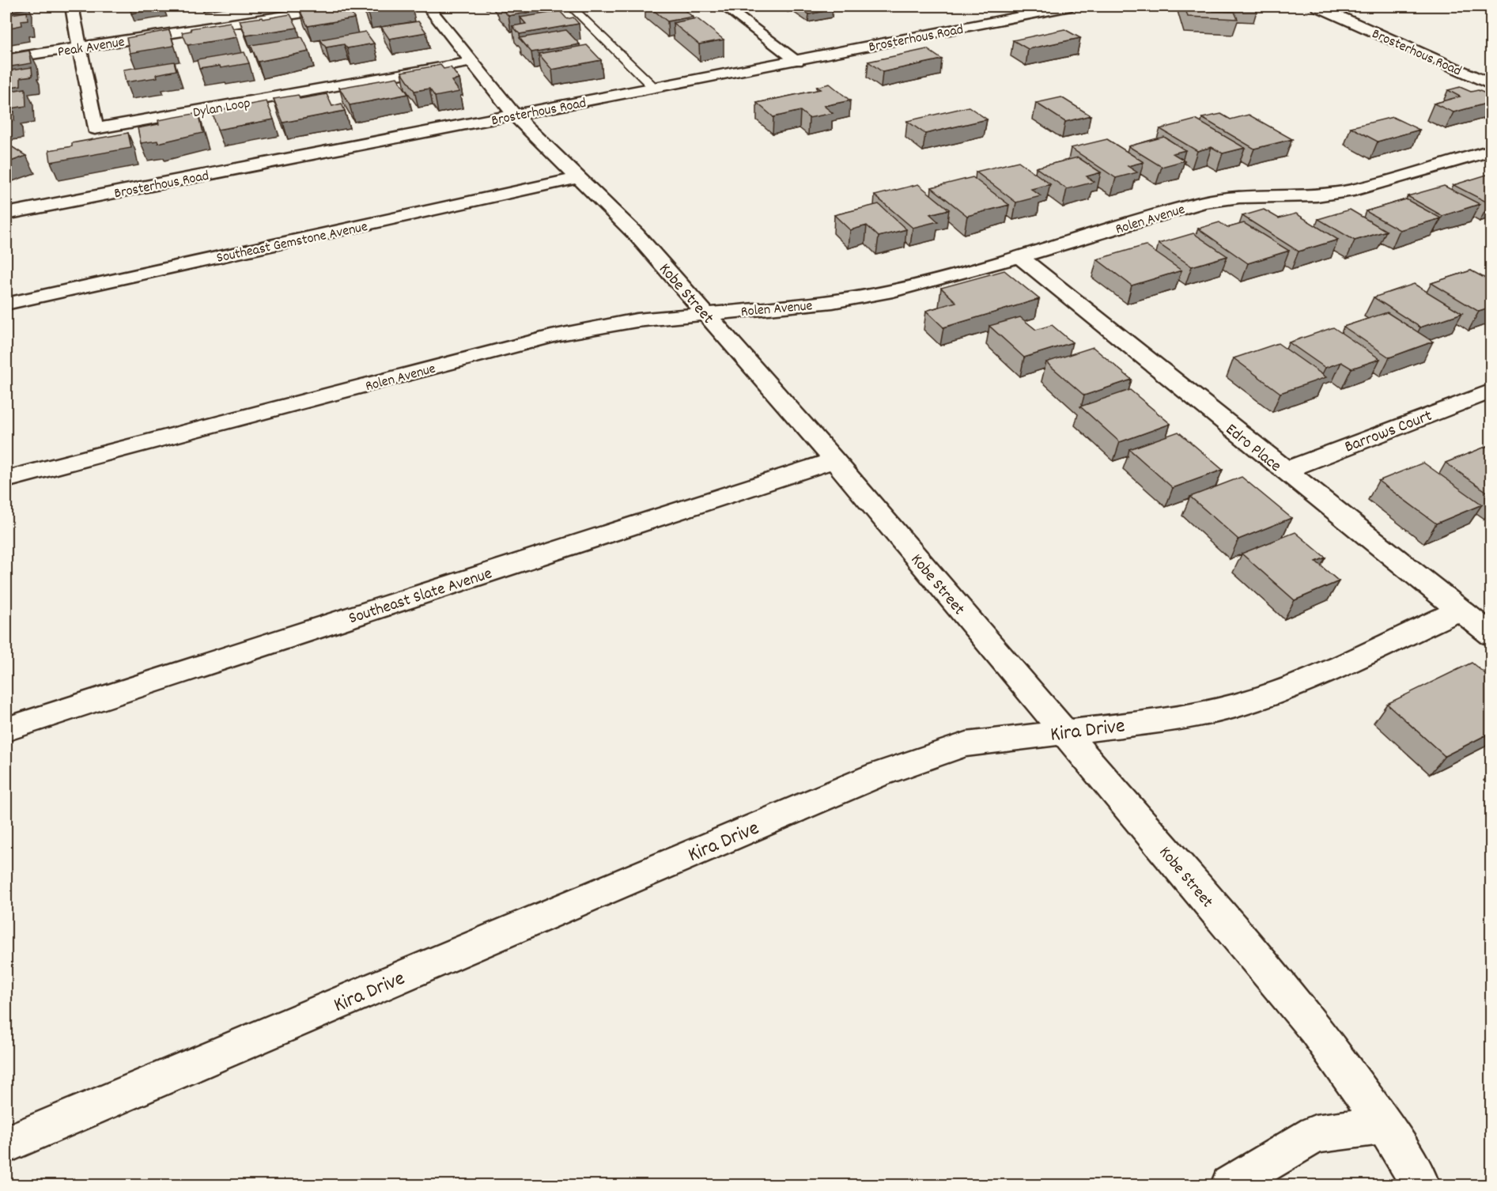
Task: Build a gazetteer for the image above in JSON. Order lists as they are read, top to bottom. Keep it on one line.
{"streets":{"street":["Brosterhous Road","Peak Avenue","Dylan Loop","Rolen Avenue","Southeast Gemstone Avenue","Kobe Street","Barrows Court","Edro Place","Southeast Slate Avenue","Kira Drive"]},"crossings":[["Brosterhous Road","Kobe Street"],["Peak Avenue","Dylan Loop"],["Dylan Loop","Kobe Street"],["Rolen Avenue","Kobe Street"],["Rolen Avenue","Edro Place"],["Southeast Gemstone Avenue","Kobe Street"],["Kobe Street","Southeast Slate Avenue"],["Kobe Street","Kira Drive"],["Barrows Court","Edro Place"],["Edro Place","Kira Drive"]]}
